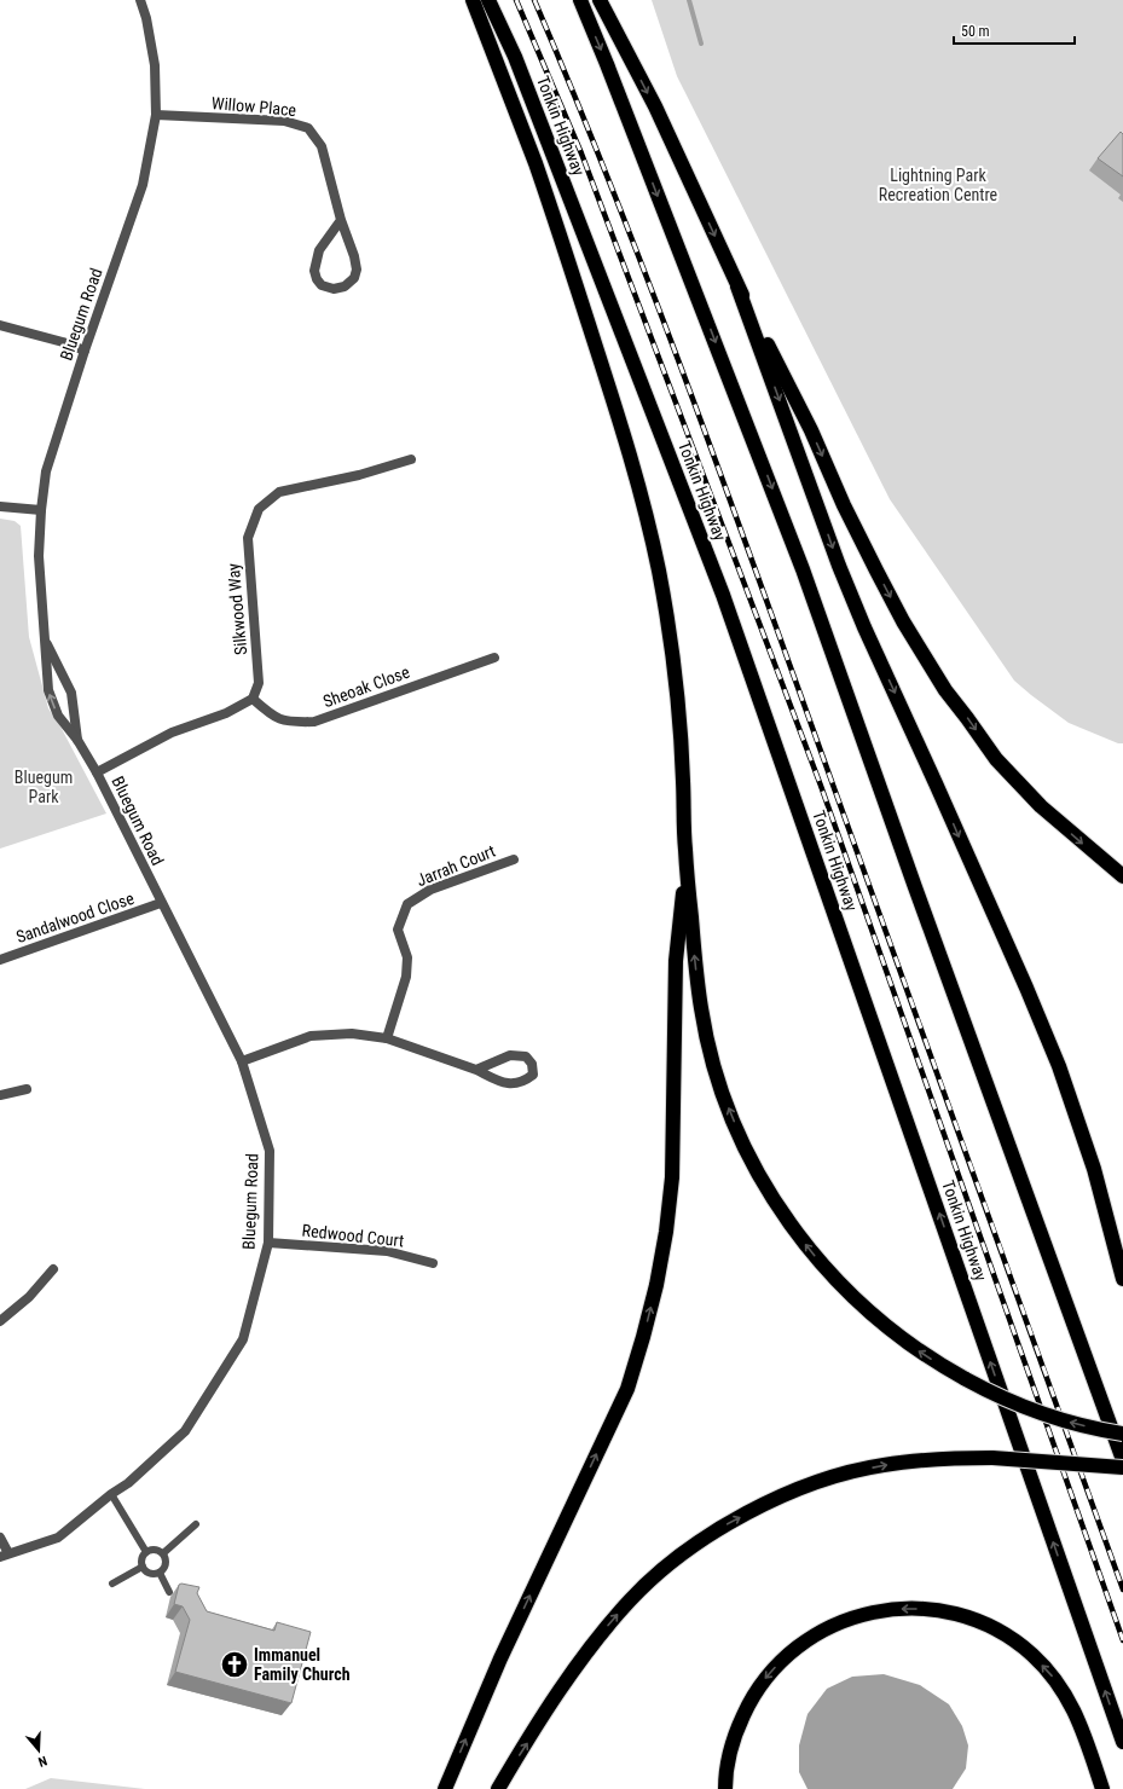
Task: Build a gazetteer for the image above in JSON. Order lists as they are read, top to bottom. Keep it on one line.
{"streets":{"highway":["Tonkin Highway"],"street":["Willow Place","Bluegum Road","Silkwood Way","Sheoak Close","Jarrah Court","Sandalwood Close","Redwood Court"]},"crossings":[["Willow Place","Bluegum Road"],["Bluegum Road","Sandalwood Close"],["Bluegum Road","Redwood Court"],["Silkwood Way","Sheoak Close"]],"parks":["Lightning Park Recreation Centre","Bluegum Park"],"places":{"church":["Immanuel Family Church"]},"scale_bar":"50 m","north":"bottom"}
